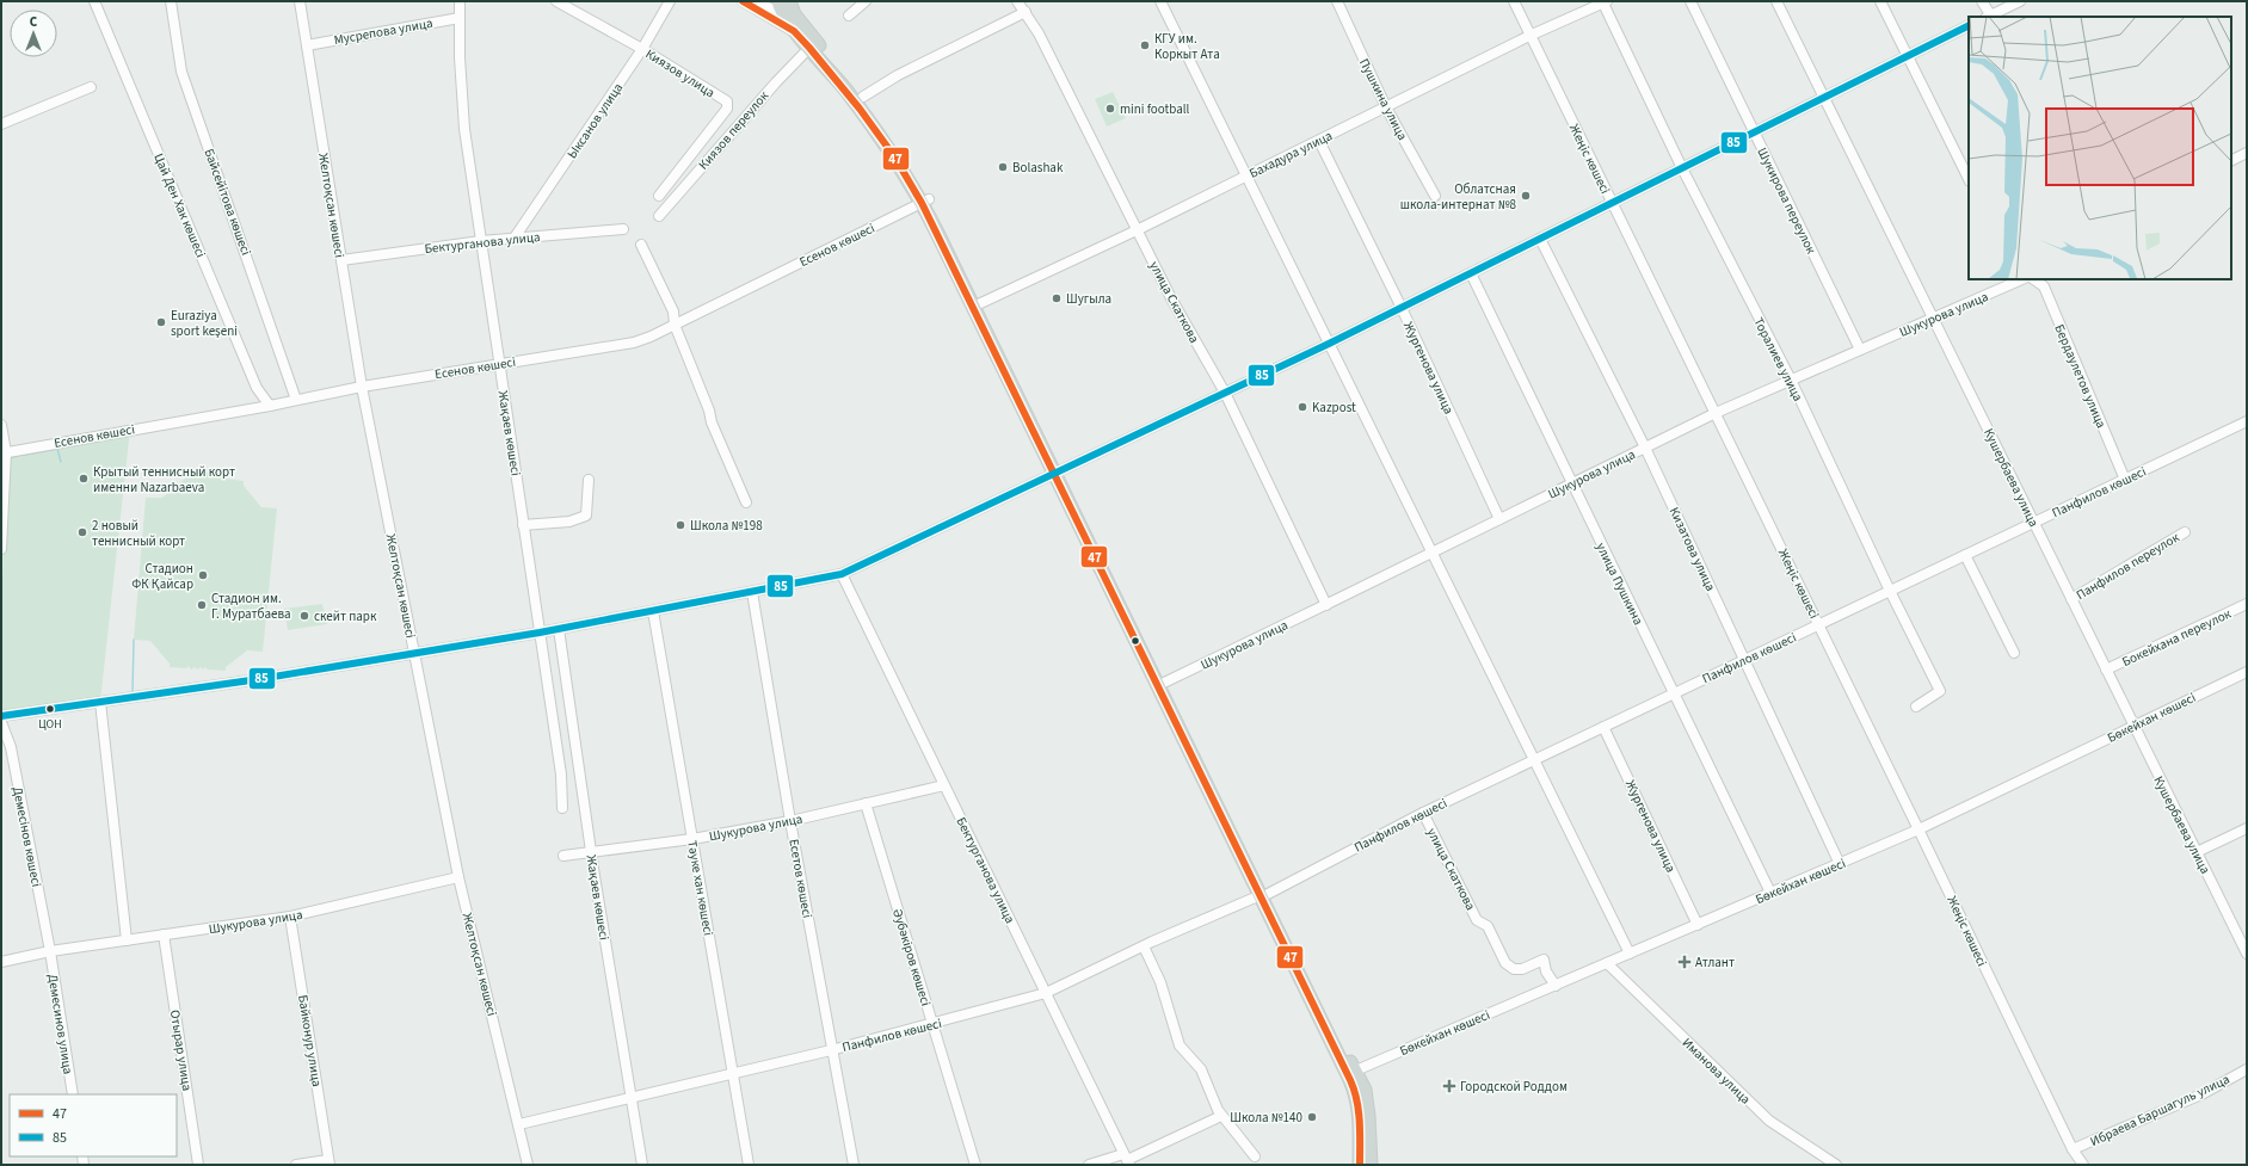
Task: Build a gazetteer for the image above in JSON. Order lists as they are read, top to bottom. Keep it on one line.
{"streets":{"street":["Мусрепова улица","Киязов улица","Пушкина улица","Ыксанов улица","Киязов переулок","Бахадура улица","Жеңіс көшесі","Шукирова переулок","Байсейітова көшесі","Цай Ден Хак көшесі","Желтоқсан көшесі","Бектурганова улица","Есенов көшесі","улица Скаткова","Шукурова улица","Торалиев улица","Жургенова улица","Бердаулетов улица","Жақаев көшесі","Кушербаева улица","Панфилов көшесі","Кизатова улица","Панфилов переулок","улица Пушкина","Бокейхана переулок","Бөкейхан көшесі","Демесінов көшесі","Есетов көшесі","Тәуке хан көшесі","Әубәкіров көшесі","Демесинов улица","Байконур улица","Отырар улица","Иманова улица","Ибраева Баршагуль улица"]},"crossings":[["Мусрепова улица","Желтоқсан көшесі"],["Мусрепова улица","Жақаев көшесі"],["Киязов улица","Ыксанов улица"],["Пушкина улица","Бахадура улица"],["Ыксанов улица","Бектурганова улица"],["Бахадура улица","Жеңіс көшесі"],["Бахадура улица","улица Скаткова"],["Бахадура улица","Торалиев улица"],["Бахадура улица","Жургенова улица"],["Жеңіс көшесі","Шукурова улица"],["Жеңіс көшесі","Панфилов көшесі"],["Жеңіс көшесі","Бөкейхан көшесі"],["Жеңіс көшесі","Ибраева Баршагуль улица"],["Шукирова переулок","Шукурова улица"],["Байсейітова көшесі","Есенов көшесі"],["Цай Ден Хак көшесі","Есенов көшесі"],["Желтоқсан көшесі","Бектурганова улица"],["Желтоқсан көшесі","Есенов көшесі"],["Желтоқсан көшесі","Шукурова улица"],["Желтоқсан көшесі","Панфилов көшесі"],["Бектурганова улица","Шукурова улица"],["Бектурганова улица","Жақаев көшесі"],["Бектурганова улица","Панфилов көшесі"],["Есенов көшесі","Жақаев көшесі"],["улица Скаткова","Шукурова улица"],["улица Скаткова","Панфилов көшесі"],["улица Скаткова","Бөкейхан көшесі"],["Шукурова улица","Торалиев улица"],["Шукурова улица","Жургенова улица"],["Шукурова улица","Жақаев көшесі"],["Шукурова улица","Кушербаева улица"],["Шукурова улица","Кизатова улица"],["Шукурова улица","улица Пушкина"],["Шукурова улица","Демесінов көшесі"],["Шукурова улица","Есетов көшесі"],["Шукурова улица","Тәуке хан көшесі"],["Шукурова улица","Әубәкіров көшесі"],["Шукурова улица","Демесинов улица"],["Шукурова улица","Байконур улица"],["Шукурова улица","Отырар улица"],["Торалиев улица","Панфилов көшесі"],["Жургенова улица","Панфилов көшесі"],["Жургенова улица","Бөкейхан көшесі"],["Бердаулетов улица","Панфилов көшесі"],["Жақаев көшесі","Панфилов көшесі"],["Кушербаева улица","Панфилов көшесі"],["Кушербаева улица","Панфилов переулок"],["Кушербаева улица","Бокейхана переулок"],["Кушербаева улица","Бөкейхан көшесі"],["Панфилов көшесі","Кизатова улица"],["Панфилов көшесі","улица Пушкина"],["Панфилов көшесі","Есетов көшесі"],["Панфилов көшесі","Тәуке хан көшесі"],["Панфилов көшесі","Әубәкіров көшесі"],["Кизатова улица","Бөкейхан көшесі"],["улица Пушкина","Бөкейхан көшесі"],["Бөкейхан көшесі","Иманова улица"],["Демесінов көшесі","Демесинов улица"]],"places":{"other":["КГУ им. Коркыт Ата","mini football","Bolashak","Облатсная школа-интернат №8","Шугыла","Euraziya sport keşeni","Kazpost","Крытый теннисный корт именни Nazarbaeva","Школа №198","2 новый теннисный корт","Стадион ФК Қайсар","Стадион им. Г. Муратбаева","скейт парк","ЦОН","Школа №140"],"health":["Атлант","Городской Роддом"]},"lines":["transit line 47","transit line 85"],"legend":["47","85"],"north":"top"}
